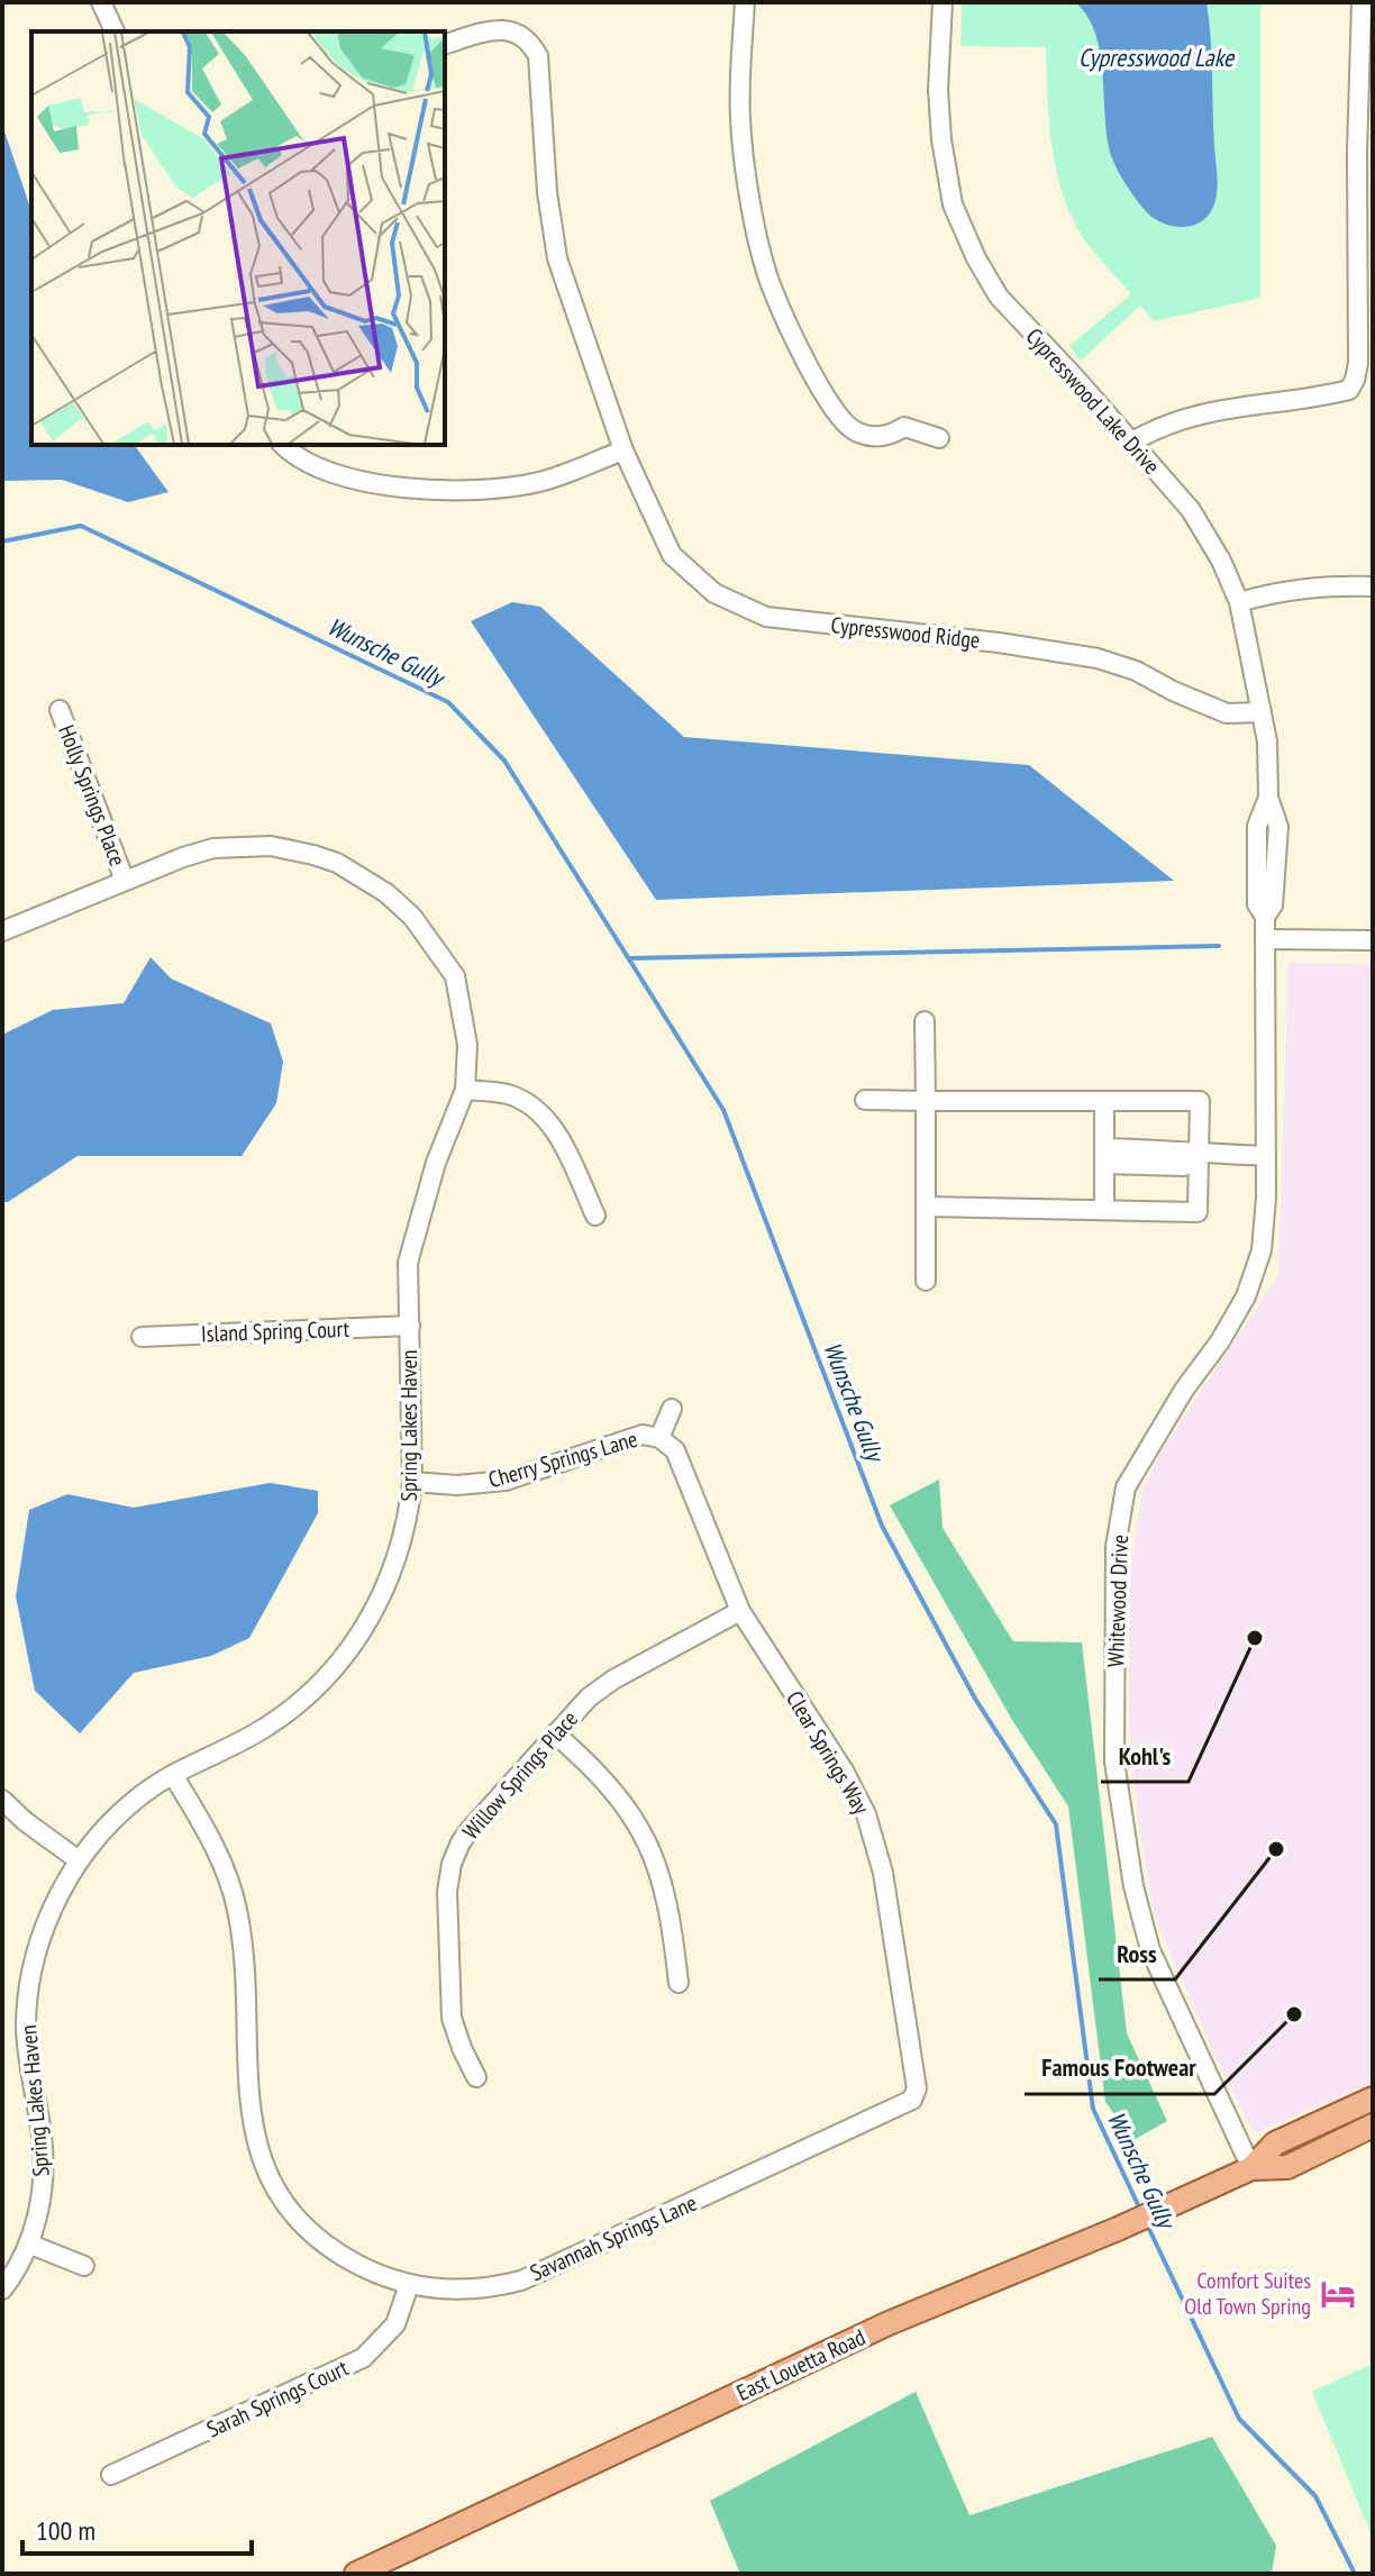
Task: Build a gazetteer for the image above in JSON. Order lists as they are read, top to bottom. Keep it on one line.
{"streets":{"main road":["East Louetta Road"],"street":["Cypresswood Lake Drive","Cypresswood Ridge","Holly Springs Place","Island Spring Court","Spring Lakes Haven","Cherry Springs Lane","Whitewood Drive","Clear Springs Way","Willow Springs Place","Savannah Springs Lane","Sarah Springs Court"]},"crossings":[["Cypresswood Lake Drive","Cypresswood Ridge"],["Cypresswood Lake Drive","Whitewood Drive"],["Holly Springs Place","Spring Lakes Haven"],["Island Spring Court","Spring Lakes Haven"],["Spring Lakes Haven","Cherry Springs Lane"],["Spring Lakes Haven","Savannah Springs Lane"],["Cherry Springs Lane","Clear Springs Way"],["Whitewood Drive","East Louetta Road"],["Clear Springs Way","Willow Springs Place"],["Clear Springs Way","Savannah Springs Lane"],["Savannah Springs Lane","Sarah Springs Court"]],"water":["Cypresswood Lake","Wunsche Gully"],"places":{"other":["Kohl's","Ross","Famous Footwear"],"hotel":["Comfort Suites Old Town Spring"]},"scale_bar":"100 m"}
